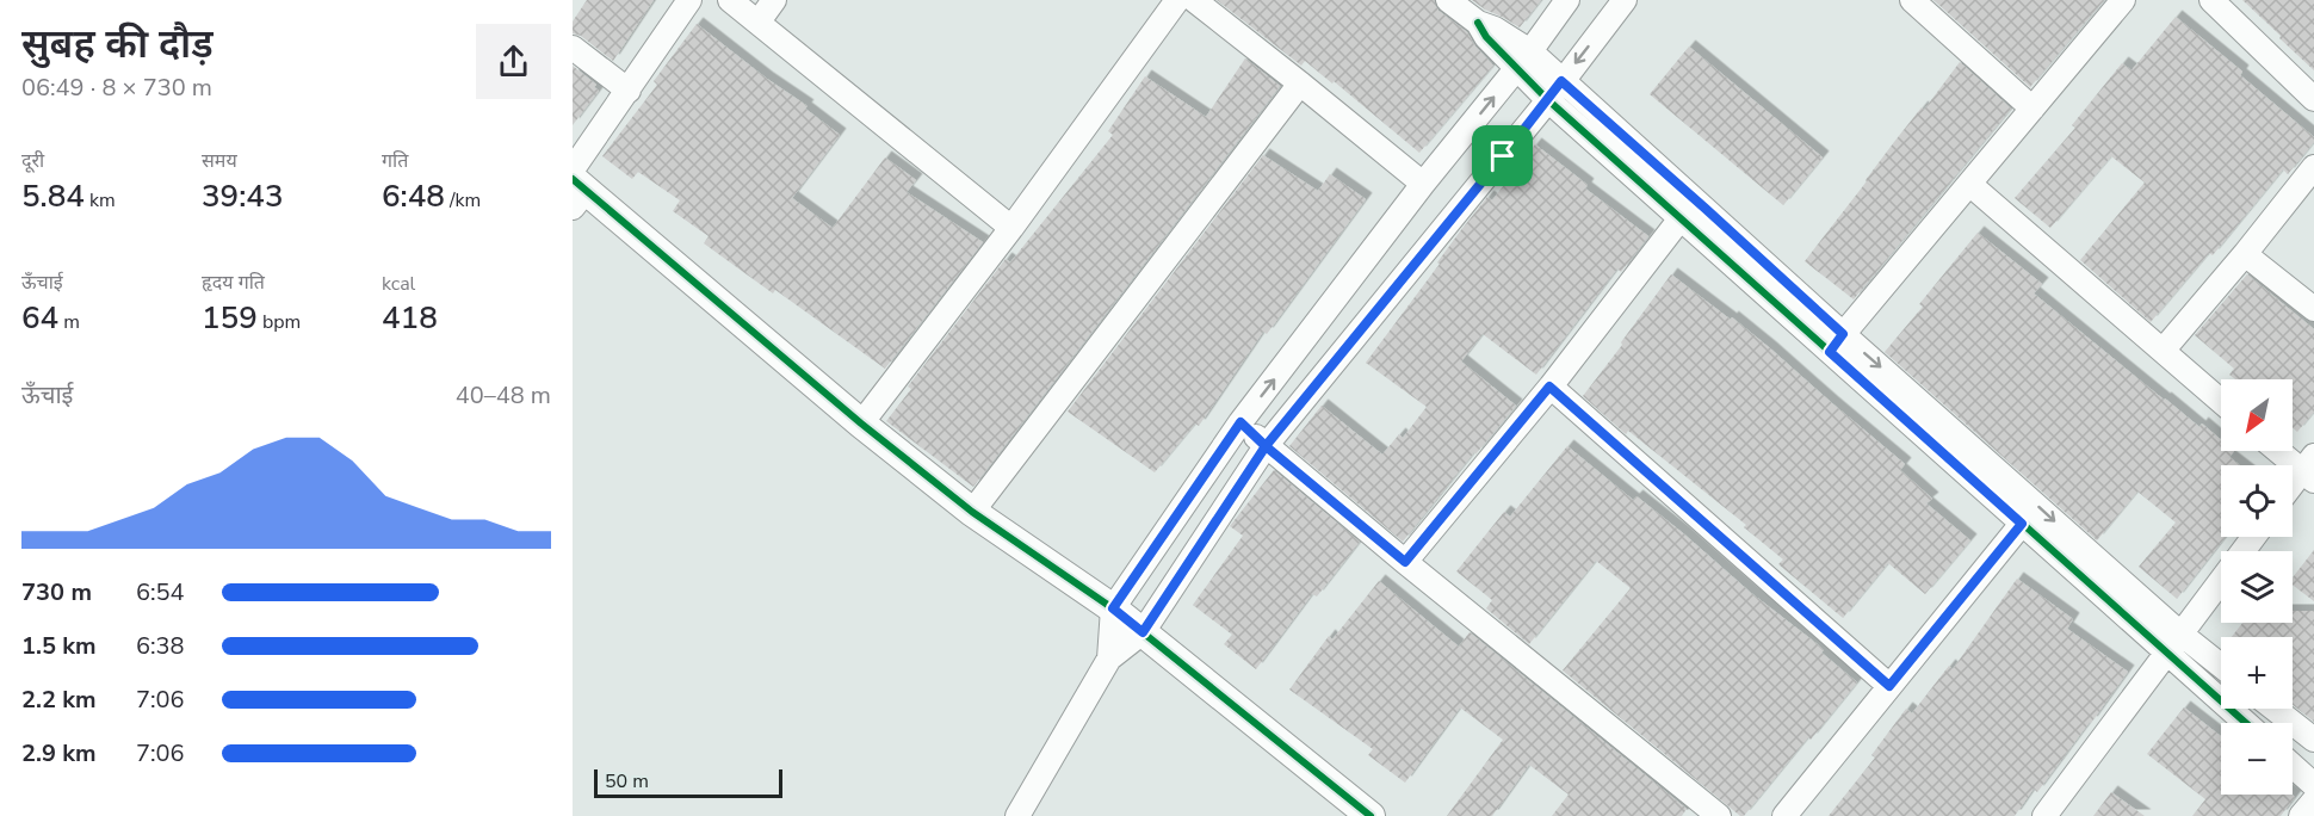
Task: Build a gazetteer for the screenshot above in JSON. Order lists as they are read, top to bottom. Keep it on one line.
{"scale_bar":"50 m","north":"bottom left","page":{"heading":["सुबह की दौड़","06:49 · 8 × 730 m"],"stats":[["दूरी","5.84 km"],["समय","39:43"],["गति","6:48 /km"],["ऊँचाई","64 m"],["हृदय गति","159 bpm"],["kcal","418"]],"chart":["ऊँचाई","40–48 m"],"map_buttons":["+","−"],"list":[{"name":"730 m","note":"6:54"},{"name":"1.5 km","note":"6:38"},{"name":"2.2 km","note":"7:06"},{"name":"2.9 km","note":"7:06"}],"scale":"50 m"}}
